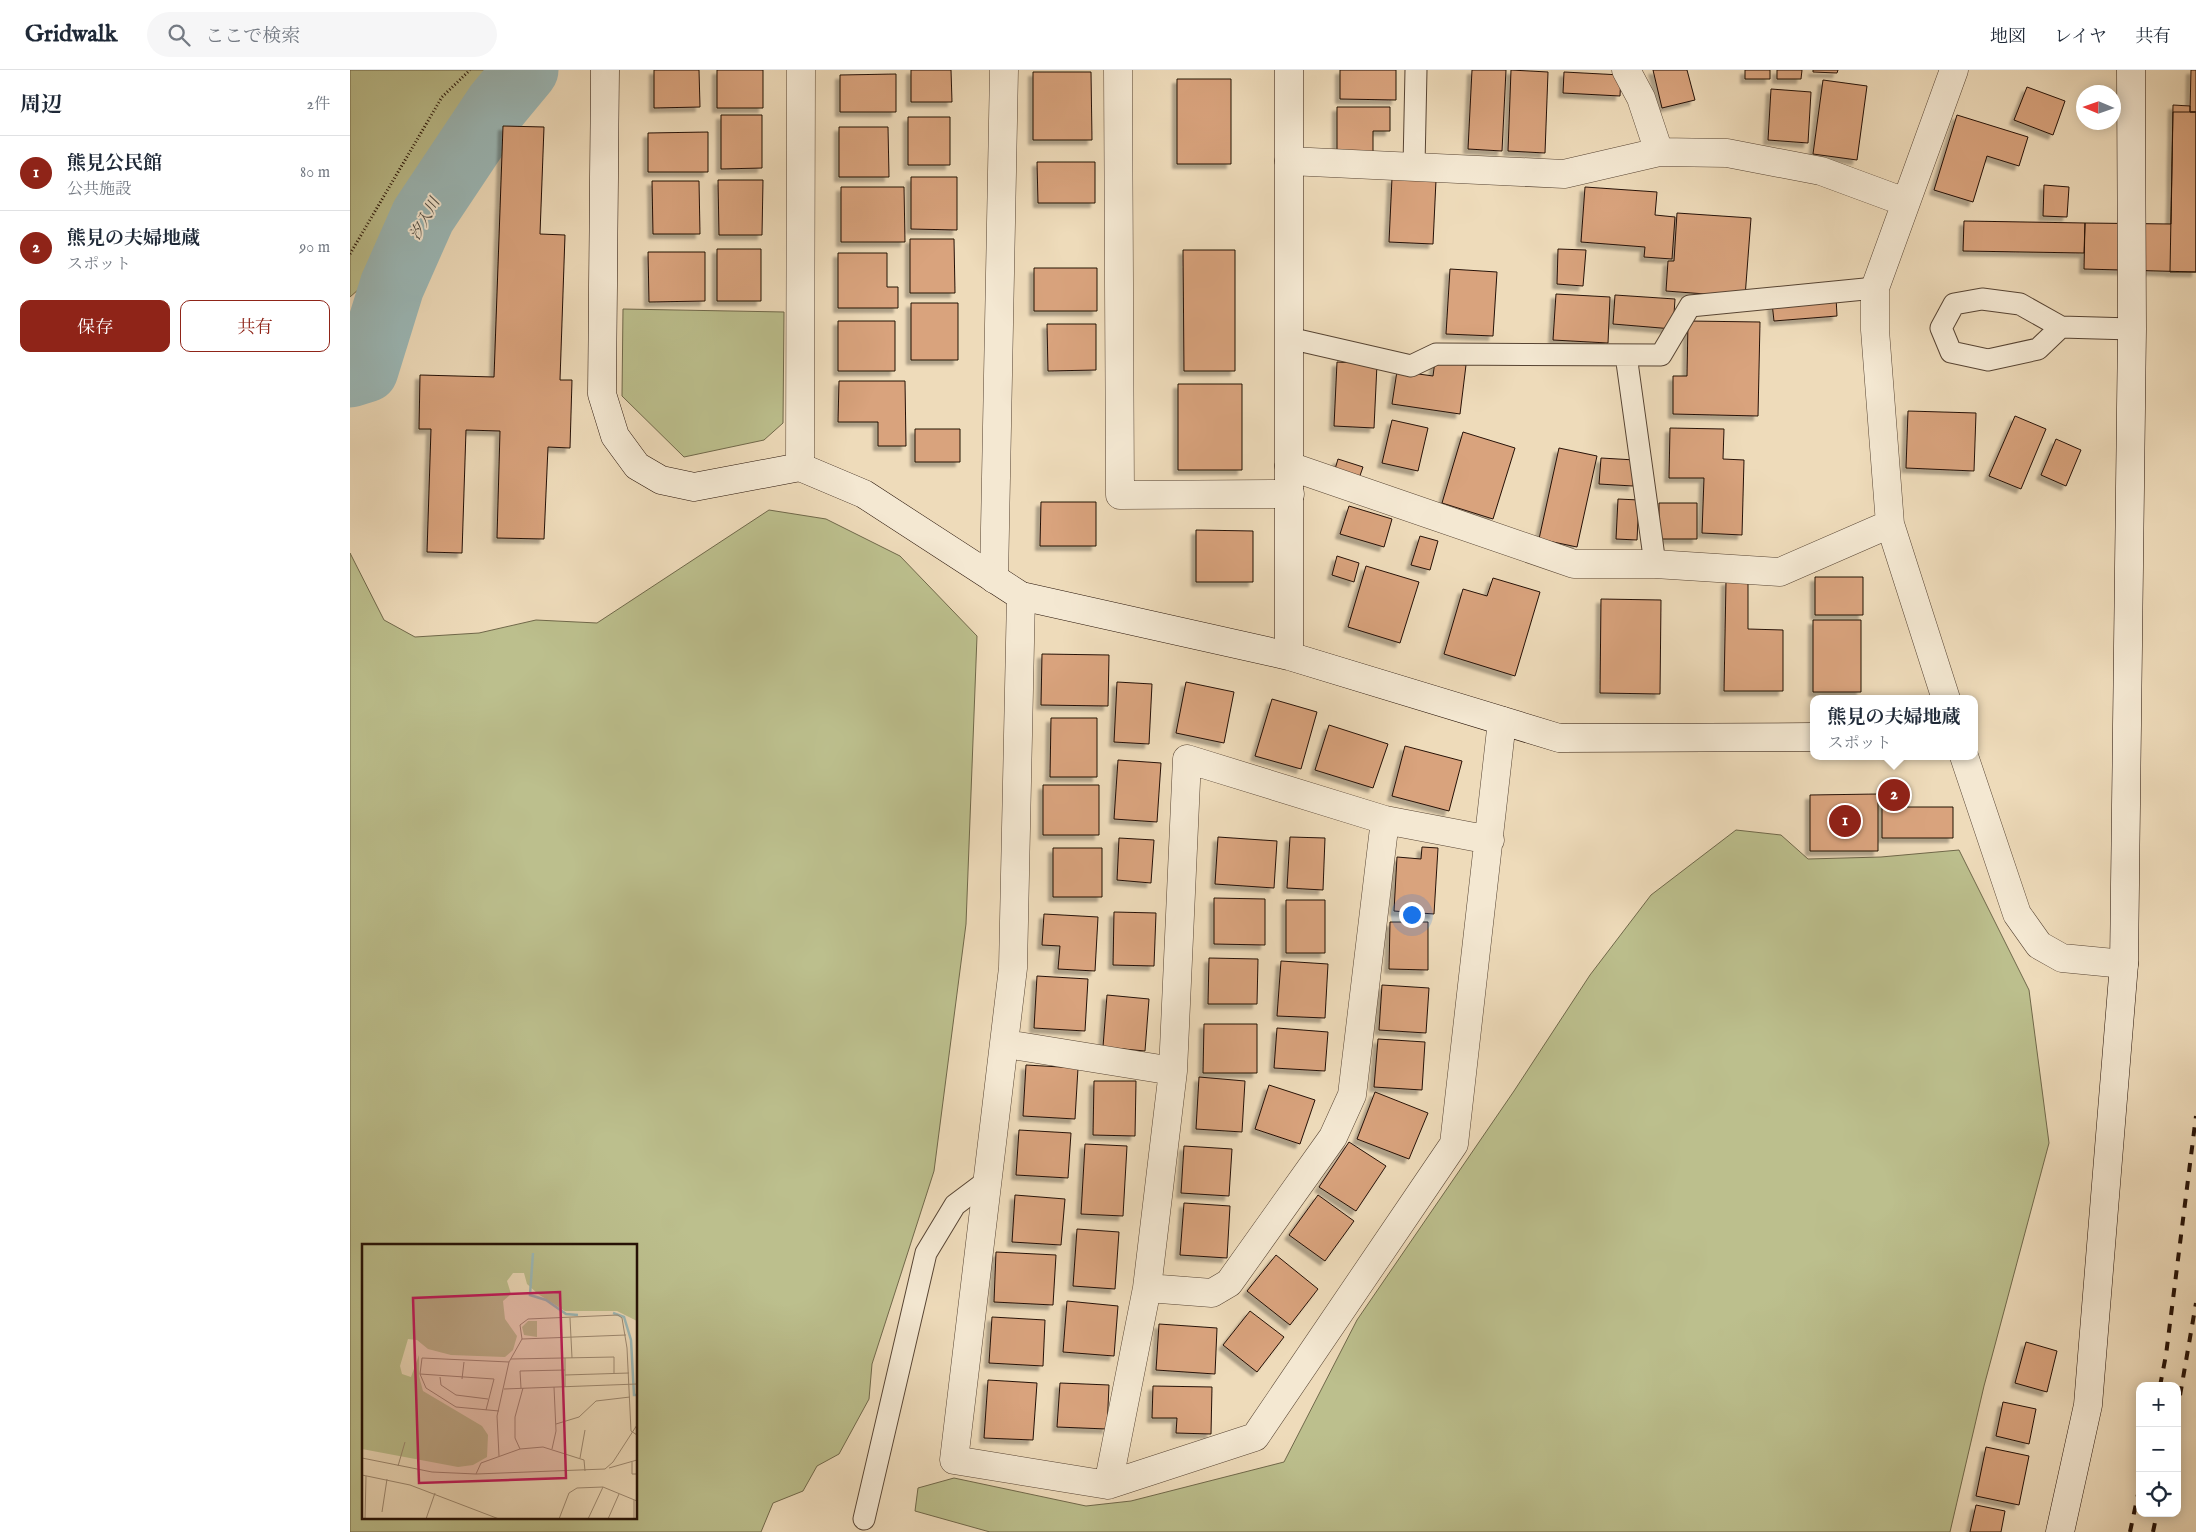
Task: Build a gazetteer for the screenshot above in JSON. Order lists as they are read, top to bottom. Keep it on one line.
{"water":["汐入川"],"north":"left","page":{"header":"Gridwalk","search":"ここで検索","nav":["地図","レイヤ","共有"],"heading":["周辺","2件"],"list":[{"mark":"1","name":"熊見公民館","note":"公共施設","value":"80 m"},{"mark":"2","name":"熊見の夫婦地蔵","note":"スポット","value":"90 m"}],"buttons":["保存","共有"],"popup":["熊見の夫婦地蔵","スポット"],"pins":["2","1"],"map_buttons":["+","−"]}}
